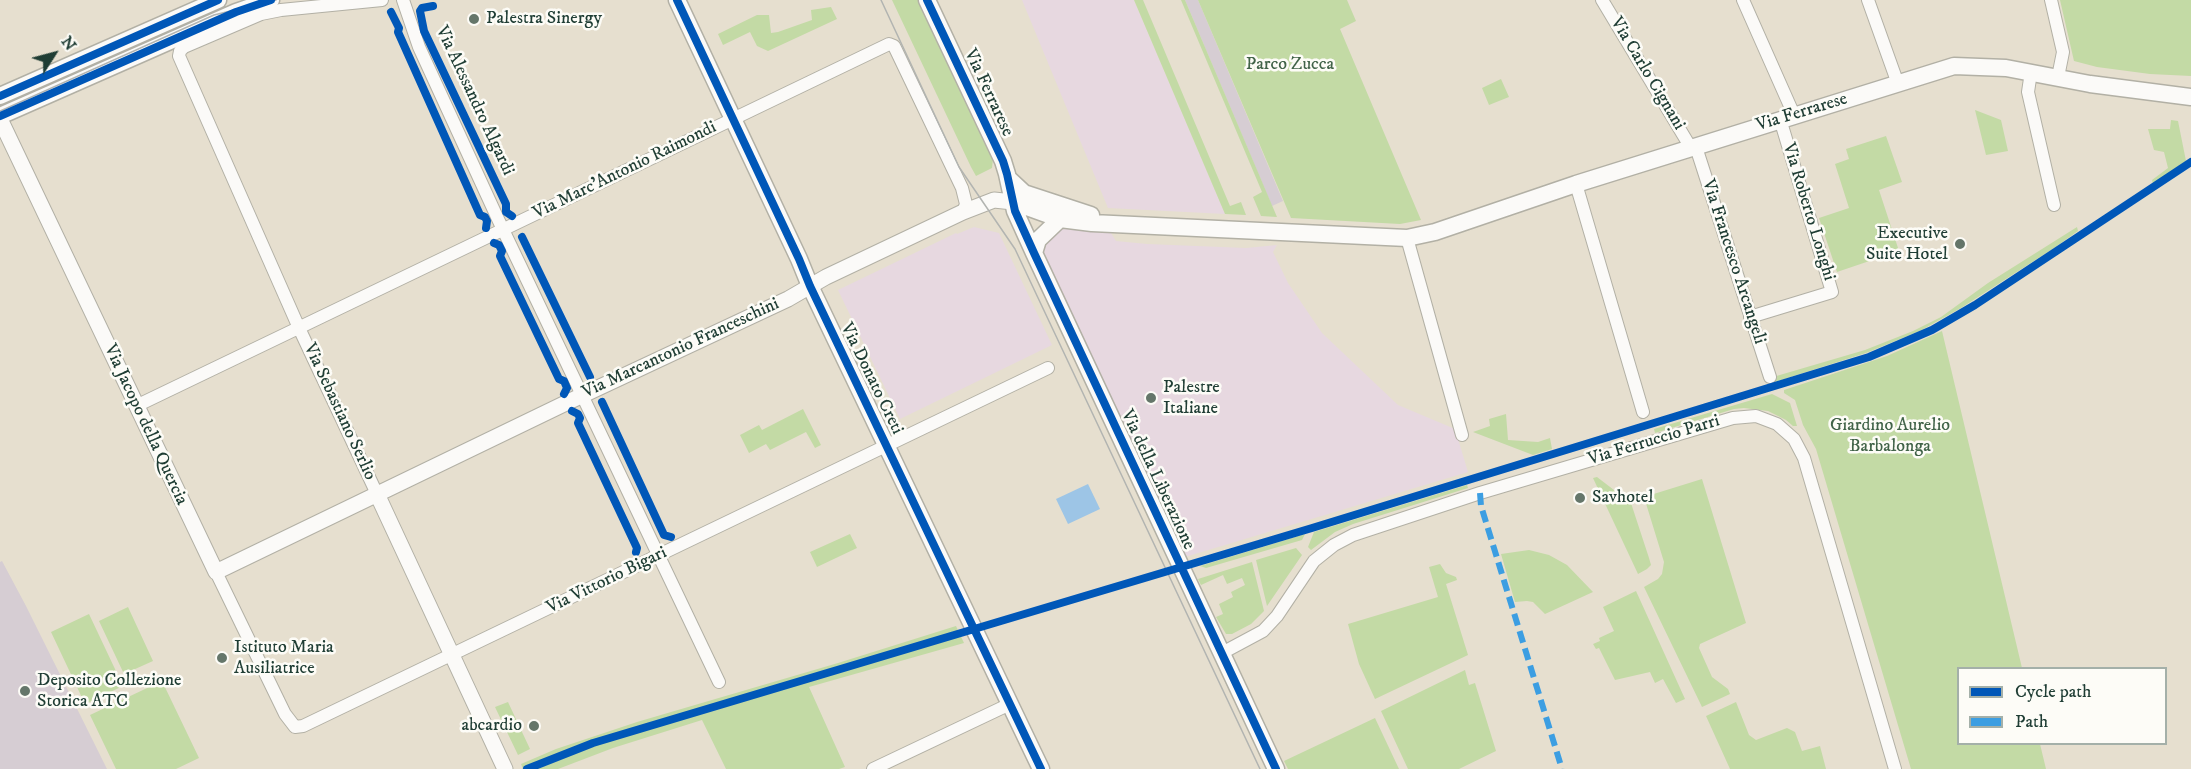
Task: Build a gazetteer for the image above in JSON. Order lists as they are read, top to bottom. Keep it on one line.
{"streets":{"main road":["Via Ferrarese","Via Donato Creti","Via della Liberazione"],"street":["Via Carlo Cignani","Via Alessandro Algardi","Via Marc'Antonio Raimondi","Via Roberto Longhi","Via Francesco Arcangeli","Via Marcantonio Franceschini","Via Sebastiano Serlio","Via Jacopo della Quercia","Via Ferruccio Parri","Via Vittorio Bigari"]},"crossings":[["Via Carlo Cignani","Via Ferrarese"],["Via Carlo Cignani","Via Francesco Arcangeli"],["Via Ferrarese","Via Roberto Longhi"],["Via Ferrarese","Via Francesco Arcangeli"],["Via Ferrarese","Via Marcantonio Franceschini"],["Via Ferrarese","Via della Liberazione"],["Via Alessandro Algardi","Via Marc'Antonio Raimondi"],["Via Alessandro Algardi","Via Marcantonio Franceschini"],["Via Alessandro Algardi","Via Vittorio Bigari"],["Via Marc'Antonio Raimondi","Via Marcantonio Franceschini"],["Via Marc'Antonio Raimondi","Via Donato Creti"],["Via Marc'Antonio Raimondi","Via Sebastiano Serlio"],["Via Marc'Antonio Raimondi","Via Jacopo della Quercia"],["Via Roberto Longhi","Via Francesco Arcangeli"],["Via Marcantonio Franceschini","Via Donato Creti"],["Via Marcantonio Franceschini","Via Sebastiano Serlio"],["Via Marcantonio Franceschini","Via Jacopo della Quercia"],["Via Marcantonio Franceschini","Via della Liberazione"],["Via Donato Creti","Via Vittorio Bigari"],["Via Sebastiano Serlio","Via Vittorio Bigari"],["Via Jacopo della Quercia","Via Vittorio Bigari"],["Via Ferruccio Parri","Via della Liberazione"]],"parks":["Parco Zucca","Giardino Aurelio Barbalonga"],"places":["Palestra Sinergy","Executive Suite Hotel","Palestre Italiane","Savhotel","Istituto Maria Ausiliatrice","Deposito Collezione Storica ATC","abcardio"],"legend":["Cycle path","Path"],"north":"top right"}
